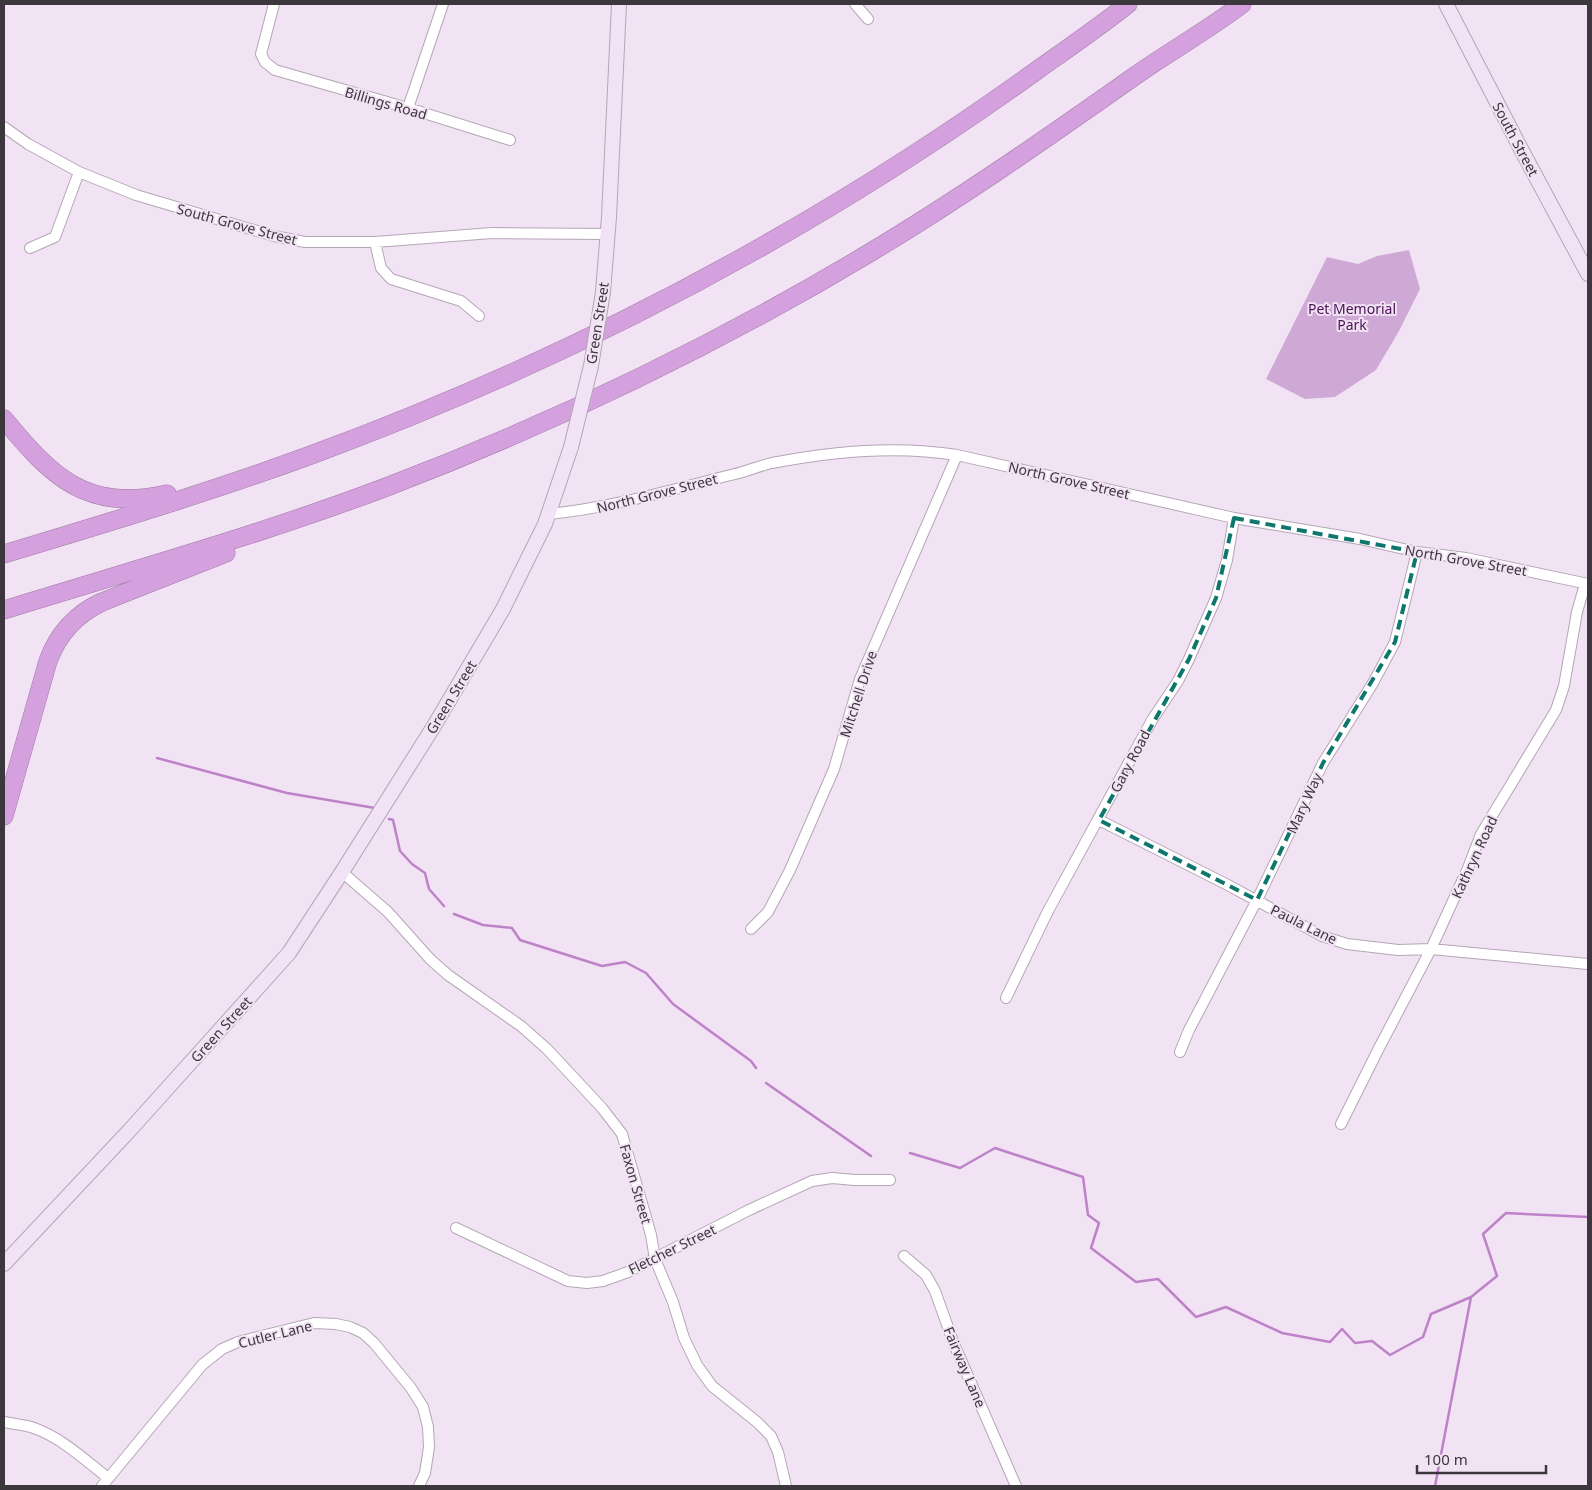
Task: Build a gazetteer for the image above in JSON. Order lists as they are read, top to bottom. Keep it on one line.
{"streets":{"main road":["South Street","Green Street"],"street":["Billings Road","South Grove Street","North Grove Street","Mitchell Drive","Gary Road","Mary Way","Kathryn Road","Paula Lane","Faxon Street","Fletcher Street","Cutler Lane","Fairway Lane"]},"crossings":[["South Grove Street","Green Street"],["Green Street","North Grove Street"],["Green Street","Faxon Street"],["North Grove Street","Mitchell Drive"],["North Grove Street","Gary Road"],["North Grove Street","Mary Way"],["North Grove Street","Kathryn Road"],["Gary Road","Paula Lane"],["Mary Way","Paula Lane"],["Kathryn Road","Paula Lane"],["Faxon Street","Fletcher Street"]],"parks":["Pet Memorial Park"],"scale_bar":"100 m"}
